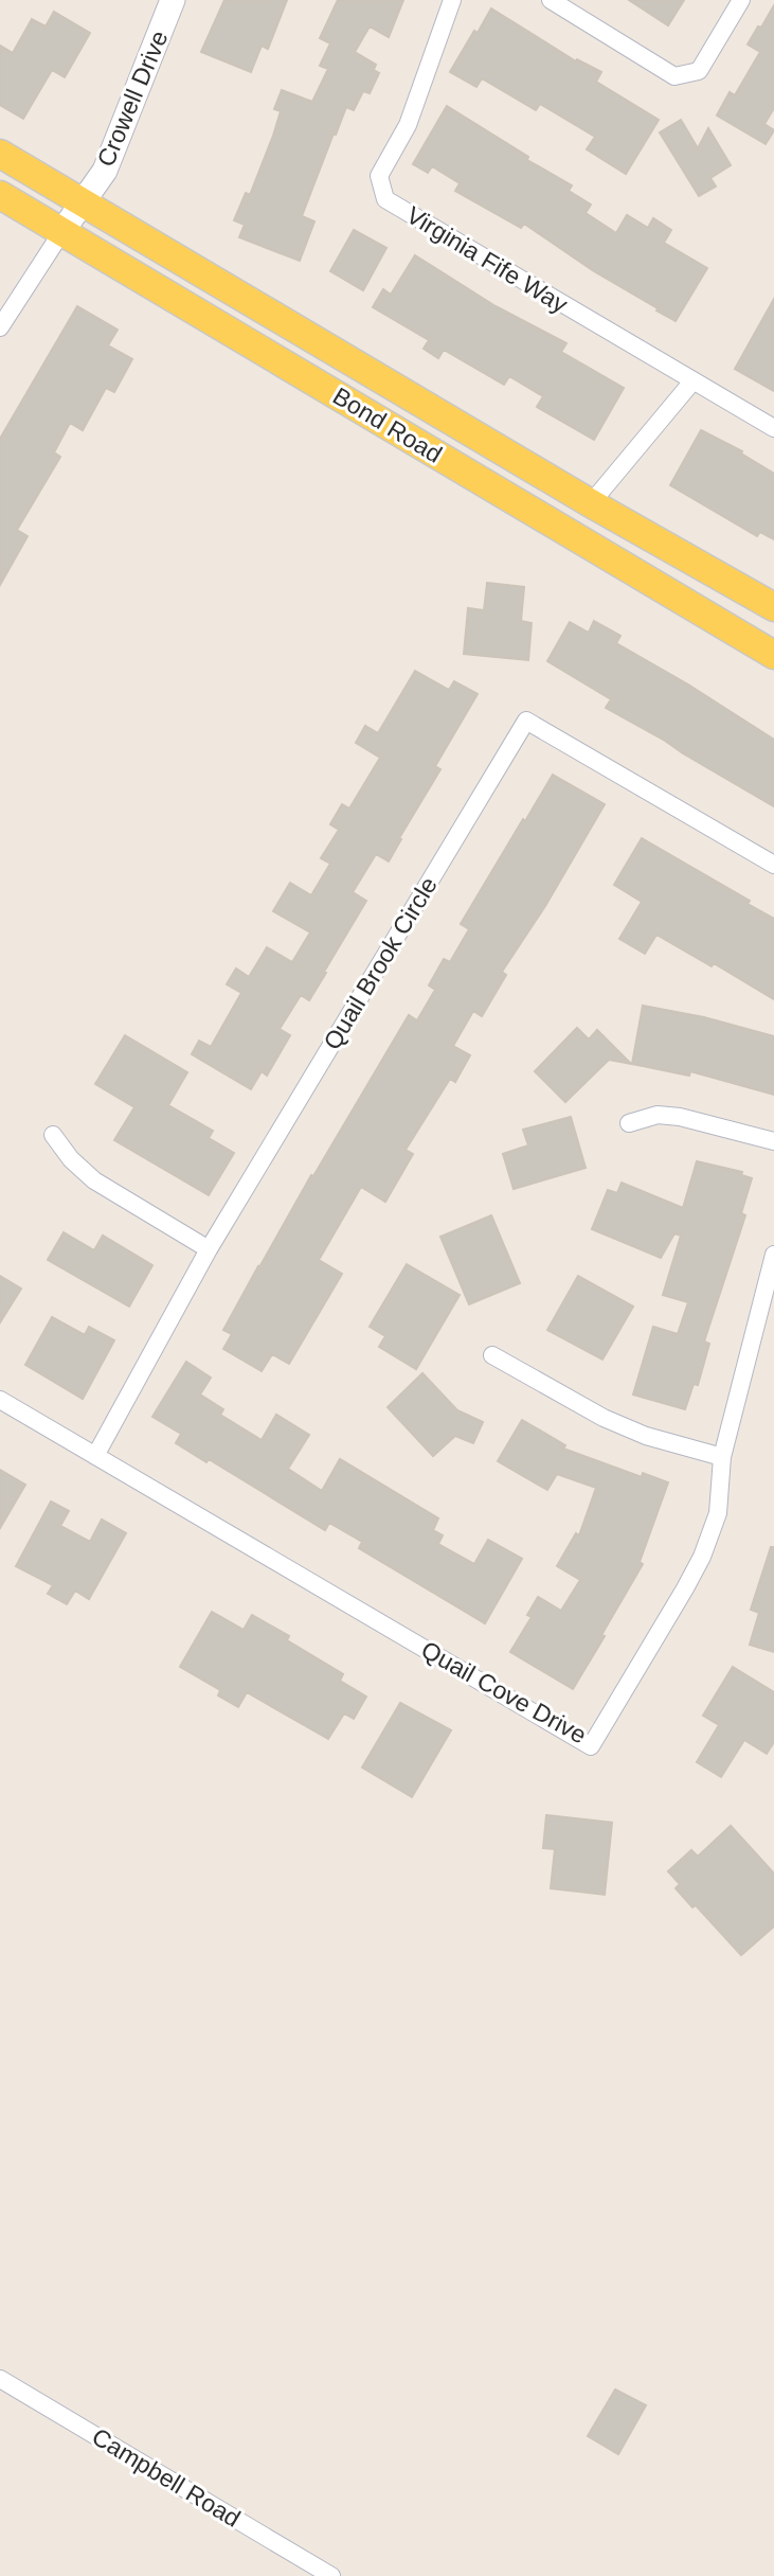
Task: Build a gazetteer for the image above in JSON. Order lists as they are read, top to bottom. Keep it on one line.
{"streets":{"main road":["Bond Road"],"street":["Crowell Drive","Virginia Fife Way","Quail Brook Circle","Quail Cove Drive","Campbell Road"]},"crossings":[["Crowell Drive","Bond Road"],["Quail Brook Circle","Quail Cove Drive"]]}
